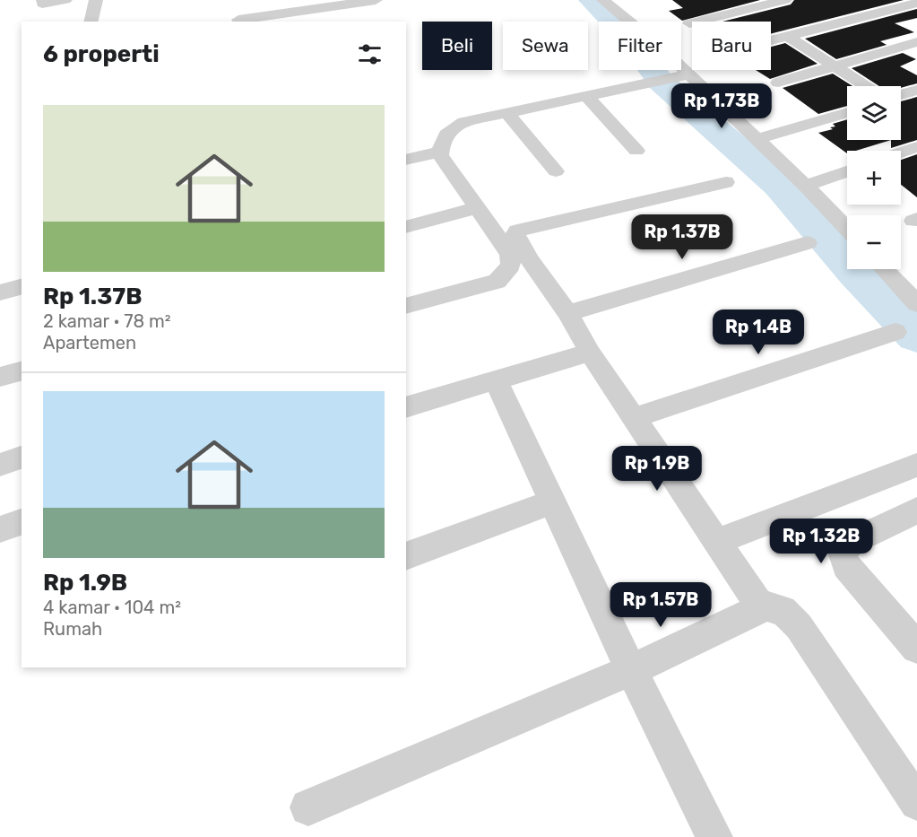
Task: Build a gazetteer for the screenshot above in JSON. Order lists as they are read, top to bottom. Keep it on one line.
{"page":{"chip":["Beli","Sewa","Filter","Baru"],"heading":"6 properti","price":["Rp 1.73B","Rp 1.37B","Rp 1.4B","Rp 1.9B","Rp 1.32B","Rp 1.57B"],"map_buttons":["+","−"],"list":[{"name":"Rp 1.37B","note":"2 kamar · 78 m² · Apartemen"},{"name":"Rp 1.9B","note":"4 kamar · 104 m² · Rumah"}]}}
